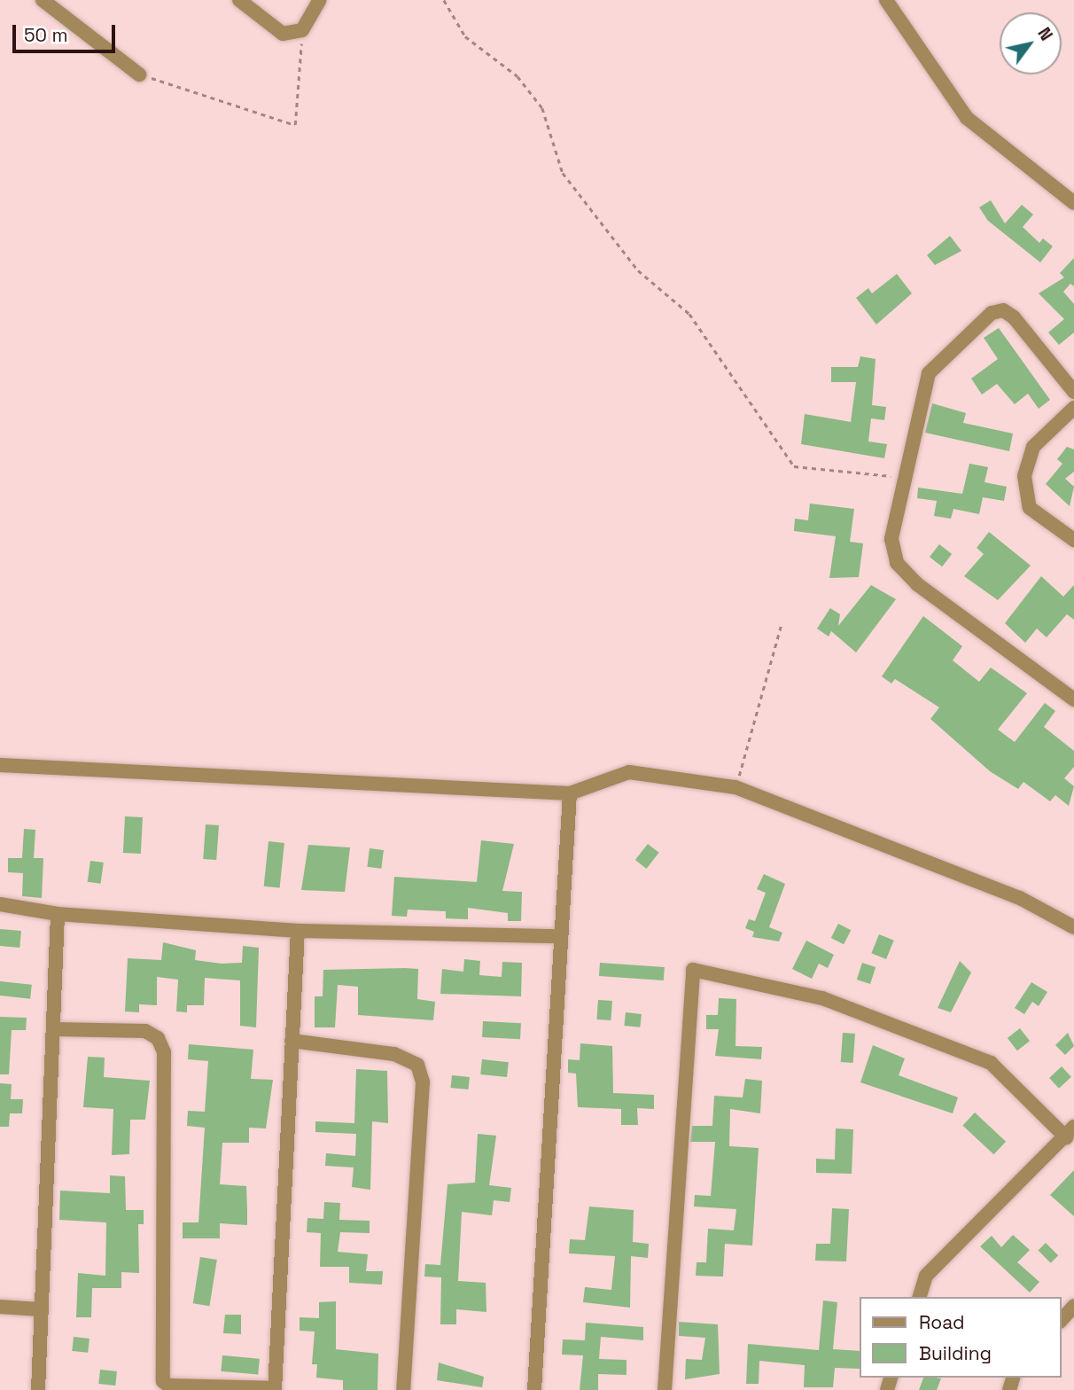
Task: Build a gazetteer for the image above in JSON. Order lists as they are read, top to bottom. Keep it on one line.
{"legend":["Road","Building"],"scale_bar":"50 m","north":"top right"}
